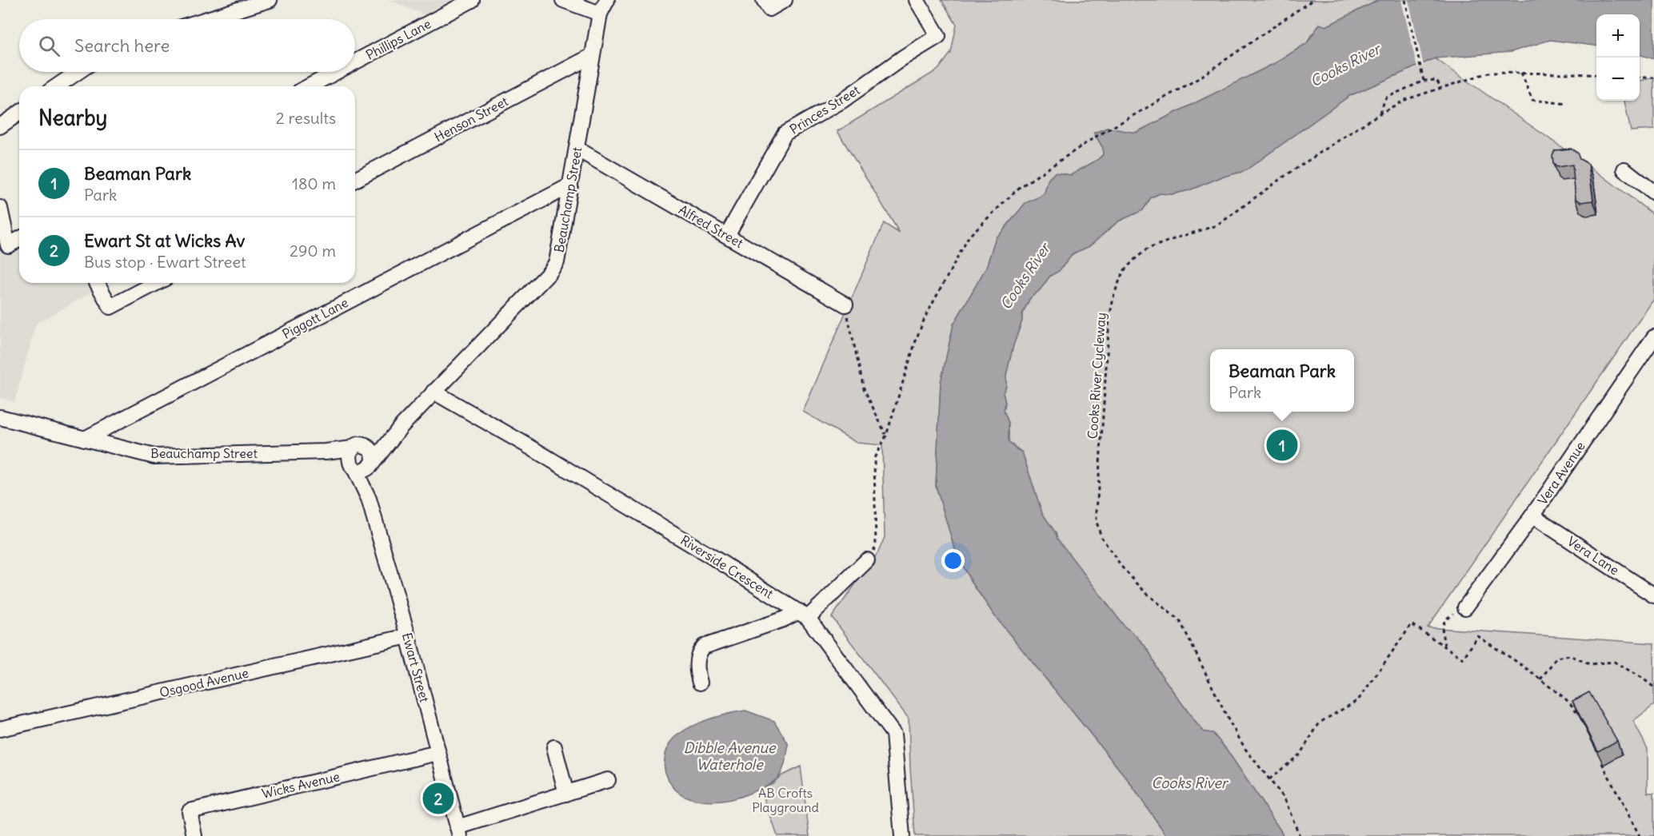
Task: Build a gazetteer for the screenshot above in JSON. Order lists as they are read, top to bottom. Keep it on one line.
{"streets":{"street":["Phillips Lane","Princes Street","Henson Street","Beauchamp Street","Alfred Street","Piggott Lane","Vera Avenue","Vera Lane","Riverside Crescent","Ewart Street","Osgood Avenue","Wicks Avenue"],"path":["Cooks River Cycleway"]},"crossings":[["Princes Street","Alfred Street"],["Henson Street","Beauchamp Street"],["Beauchamp Street","Alfred Street"],["Beauchamp Street","Piggott Lane"],["Beauchamp Street","Riverside Crescent"],["Beauchamp Street","Ewart Street"],["Vera Avenue","Vera Lane"],["Ewart Street","Osgood Avenue"],["Ewart Street","Wicks Avenue"]],"water":["Cooks River","Dibble Avenue Waterhole"],"parks":["AB Crofts Playground"],"page":{"map_buttons":["+","−"],"search":"Search here","heading":["Nearby","2 results"],"list":[{"mark":"1","name":"Beaman Park","note":"Park","value":"180 m"},{"mark":"2","name":"Ewart St at Wicks Av","note":"Bus stop · Ewart Street","value":"290 m"}],"popup":["Beaman Park","Park"],"pins":["1","2"]}}
